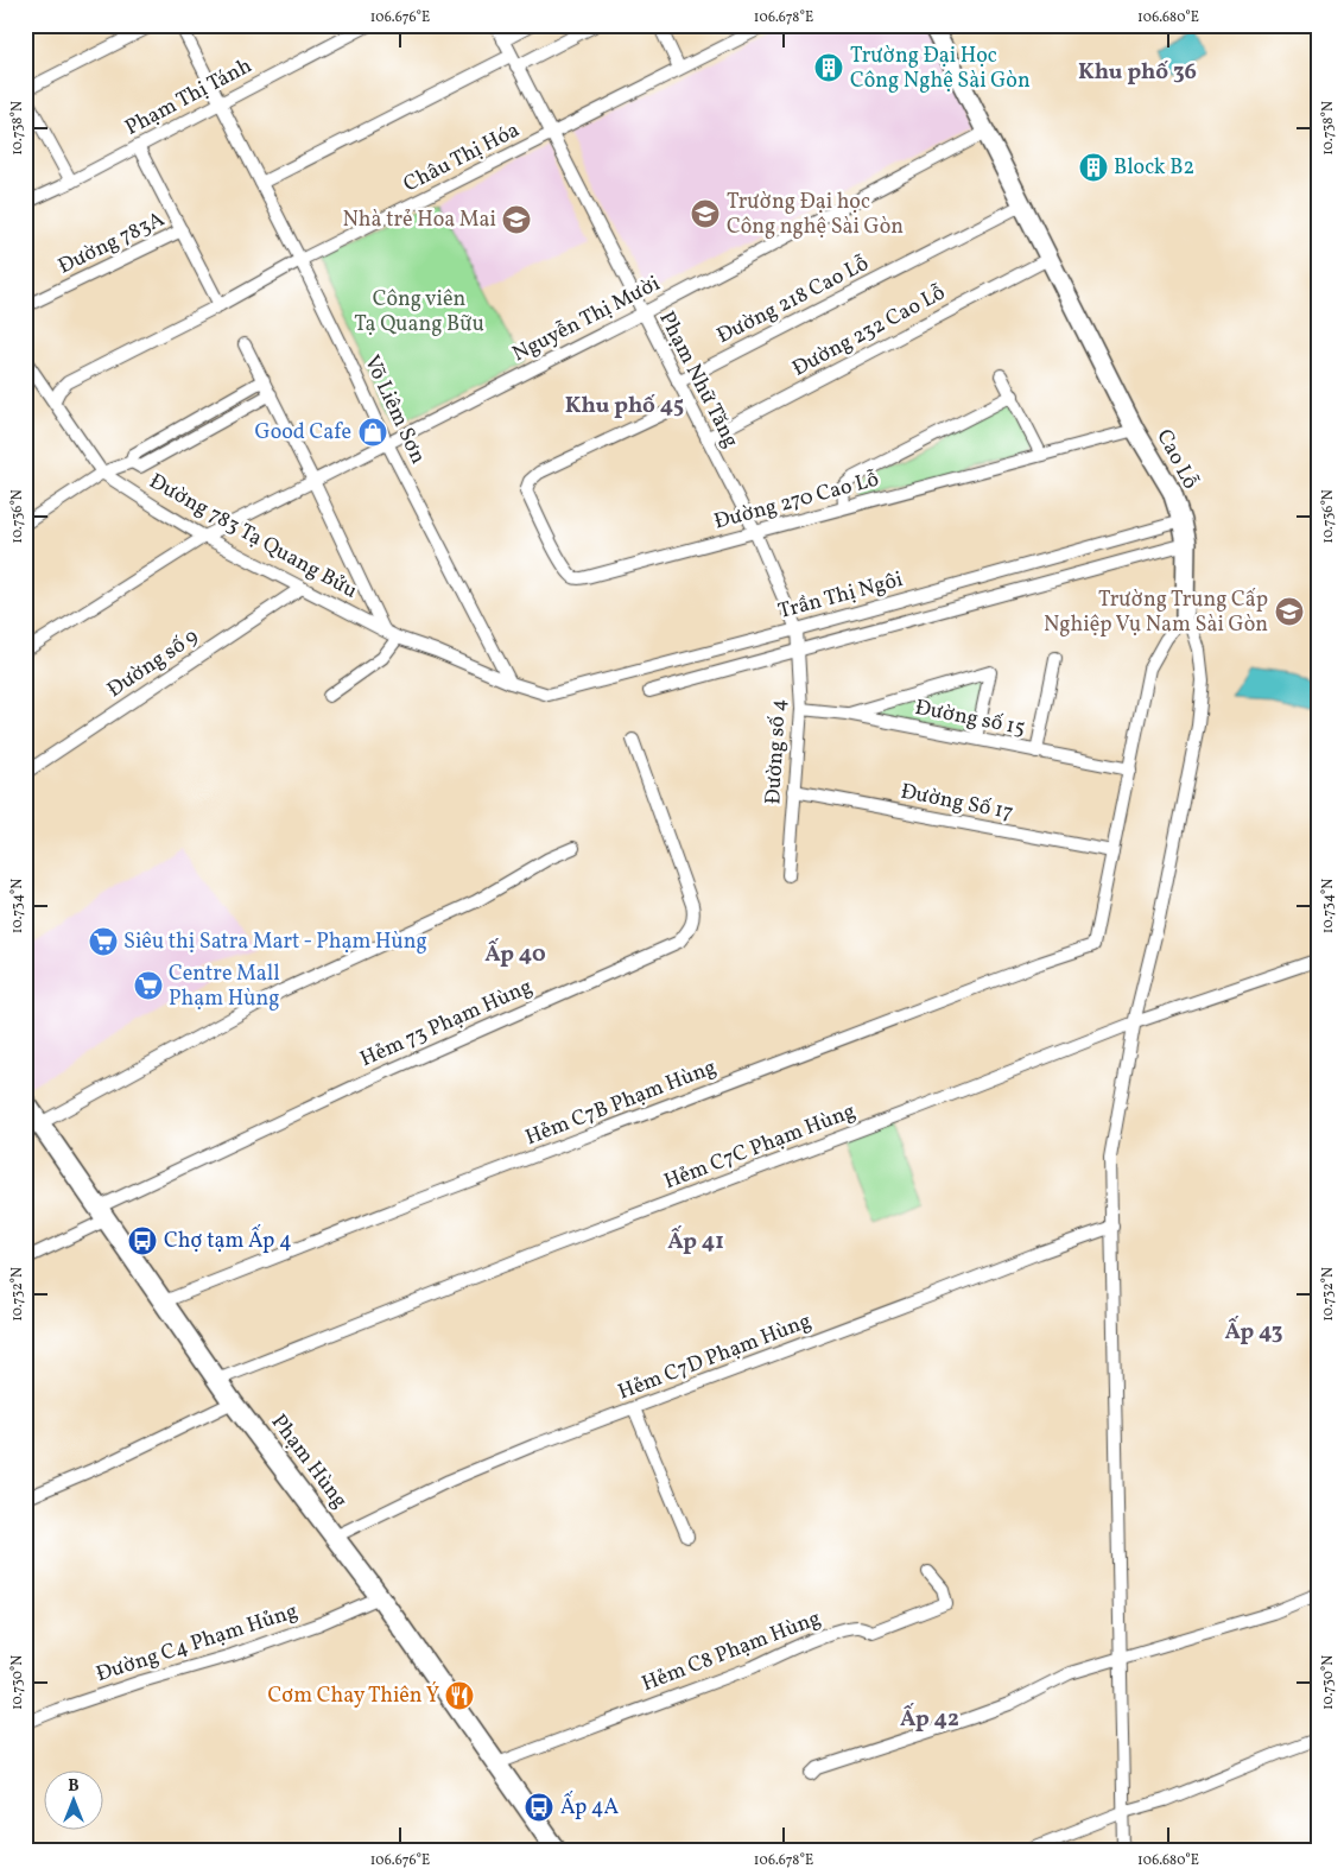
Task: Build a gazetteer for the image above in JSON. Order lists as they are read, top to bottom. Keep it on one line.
{"streets":{"main road":["Phạm Hùng"],"street":["Phạm Thị Tánh","Châu Thị Hóa","Đường 783A","Đường 218 Cao Lỗ","Nguyễn Thị Mười","Đường 232 Cao Lỗ","Phạm Nhữ Tăng","Võ Liêm Sơn","Cao Lỗ","Đường 270 Cao Lỗ","Đường 783 Tạ Quang Bửu","Trần Thị Ngôi","Đường số 9","Đường số 15","Đường số 4","Đường Số 17","Hẻm 73 Phạm Hùng","Hẻm C7B Phạm Hùng","Hẻm C7C Phạm Hùng","Hẻm C7D Phạm Hùng","Đường C4 Phạm Hủng","Hẻm C8 Phạm Hùng"]},"crossings":[["Phạm Thị Tánh","Võ Liêm Sơn"],["Châu Thị Hóa","Phạm Nhữ Tăng"],["Châu Thị Hóa","Võ Liêm Sơn"],["Châu Thị Hóa","Đường 783 Tạ Quang Bửu"],["Đường 218 Cao Lỗ","Phạm Nhữ Tăng"],["Đường 218 Cao Lỗ","Cao Lỗ"],["Nguyễn Thị Mười","Phạm Nhữ Tăng"],["Nguyễn Thị Mười","Võ Liêm Sơn"],["Nguyễn Thị Mười","Cao Lỗ"],["Nguyễn Thị Mười","Đường 783 Tạ Quang Bửu"],["Đường 232 Cao Lỗ","Phạm Nhữ Tăng"],["Đường 232 Cao Lỗ","Cao Lỗ"],["Phạm Nhữ Tăng","Đường 270 Cao Lỗ"],["Phạm Nhữ Tăng","Trần Thị Ngôi"],["Phạm Nhữ Tăng","Đường số 4"],["Võ Liêm Sơn","Đường 783 Tạ Quang Bửu"],["Võ Liêm Sơn","Trần Thị Ngôi"],["Cao Lỗ","Đường 270 Cao Lỗ"],["Cao Lỗ","Trần Thị Ngôi"],["Đường 783 Tạ Quang Bửu","Trần Thị Ngôi"],["Đường 783 Tạ Quang Bửu","Đường số 9"],["Trần Thị Ngôi","Đường số 4"],["Đường số 15","Đường số 4"],["Đường số 4","Đường Số 17"],["Đường Số 17","Hẻm C7B Phạm Hùng"],["Hẻm 73 Phạm Hùng","Phạm Hùng"],["Hẻm C7B Phạm Hùng","Phạm Hùng"],["Hẻm C7C Phạm Hùng","Phạm Hùng"],["Hẻm C7D Phạm Hùng","Phạm Hùng"],["Phạm Hùng","Đường C4 Phạm Hủng"],["Phạm Hùng","Hẻm C8 Phạm Hùng"]],"districts":["Khu phố 36","Khu phố 45","Ấp 40","Ấp 41","Ấp 43","Ấp 42"],"parks":["Công viên Tạ Quang Bữu"],"places":{"building":["Trường Đại Học Công Nghệ Sài Gòn","Block B2"],"school or university":["Trường Đại học Công nghệ Sài Gòn","Nhà trẻ Hoa Mai","Trường Trung Cấp Nghiệp Vụ Nam Sài Gòn"],"shop":["Good Cafe"],"supermarket":["Siêu thị Satra Mart - Phạm Hùng","Centre Mall Phạm Hùng"],"bus stop":["Chợ tạm Ấp 4","Ấp 4A"],"restaurant":["Cơm Chay Thiên Ý"]},"north":"top","coordinates":["106.676°E","106.678°E","106.680°E","10.738°N","10.736°N","10.734°N","10.732°N","10.730°N"]}
